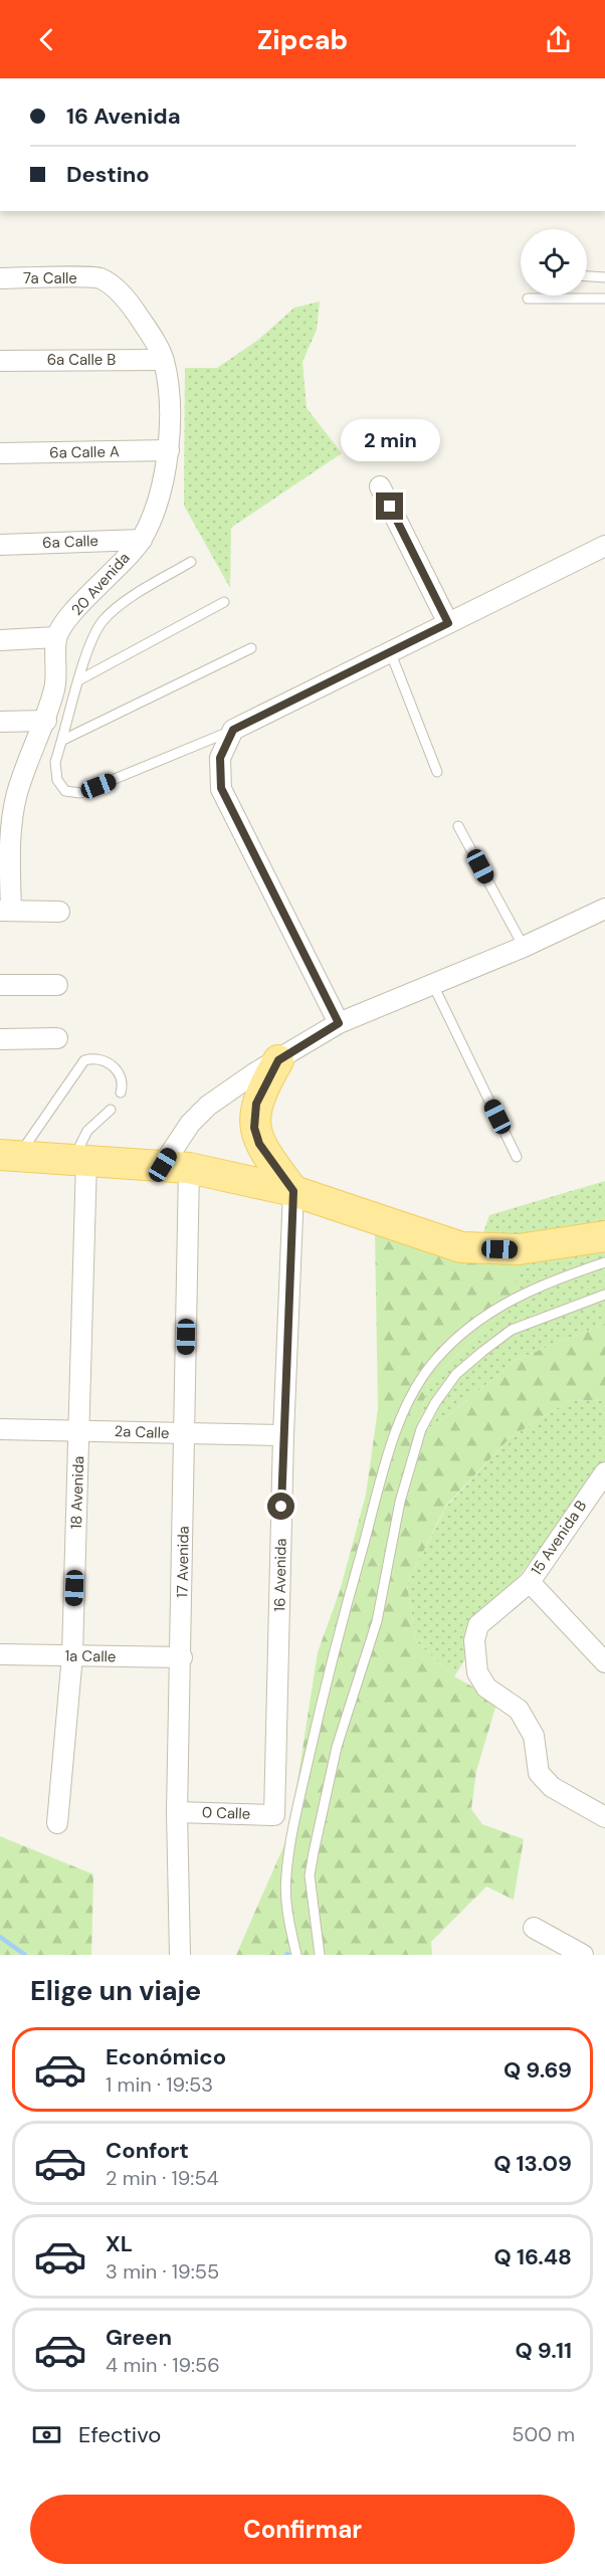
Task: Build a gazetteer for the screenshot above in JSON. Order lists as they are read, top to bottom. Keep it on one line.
{"streets":{"street":["7a Calle","6a Calle B","6a Calle A","6a Calle","20 Avenida","2a Calle","18 Avenida","15 Avenida B","17 Avenida","16 Avenida","1a Calle","0 Calle"]},"crossings":[["7a Calle","20 Avenida"],["6a Calle B","20 Avenida"],["6a Calle A","20 Avenida"],["6a Calle","20 Avenida"],["2a Calle","18 Avenida"],["2a Calle","17 Avenida"],["2a Calle","16 Avenida"],["18 Avenida","1a Calle"],["17 Avenida","1a Calle"],["17 Avenida","0 Calle"],["16 Avenida","0 Calle"]],"page":{"header":"Zipcab","banner":["16 Avenida","Destino"],"bubble":"2 min","heading":"Elige un viaje","list":[{"name":"Económico","note":"1 min · 19:53","value":"Q 9.69"},{"name":"Confort","note":"2 min · 19:54","value":"Q 13.09"},{"name":"XL","note":"3 min · 19:55","value":"Q 16.48"},{"name":"Green","note":"4 min · 19:56","value":"Q 9.11"}],"pay":["Efectivo","500 m"],"buttons":"Confirmar"}}
